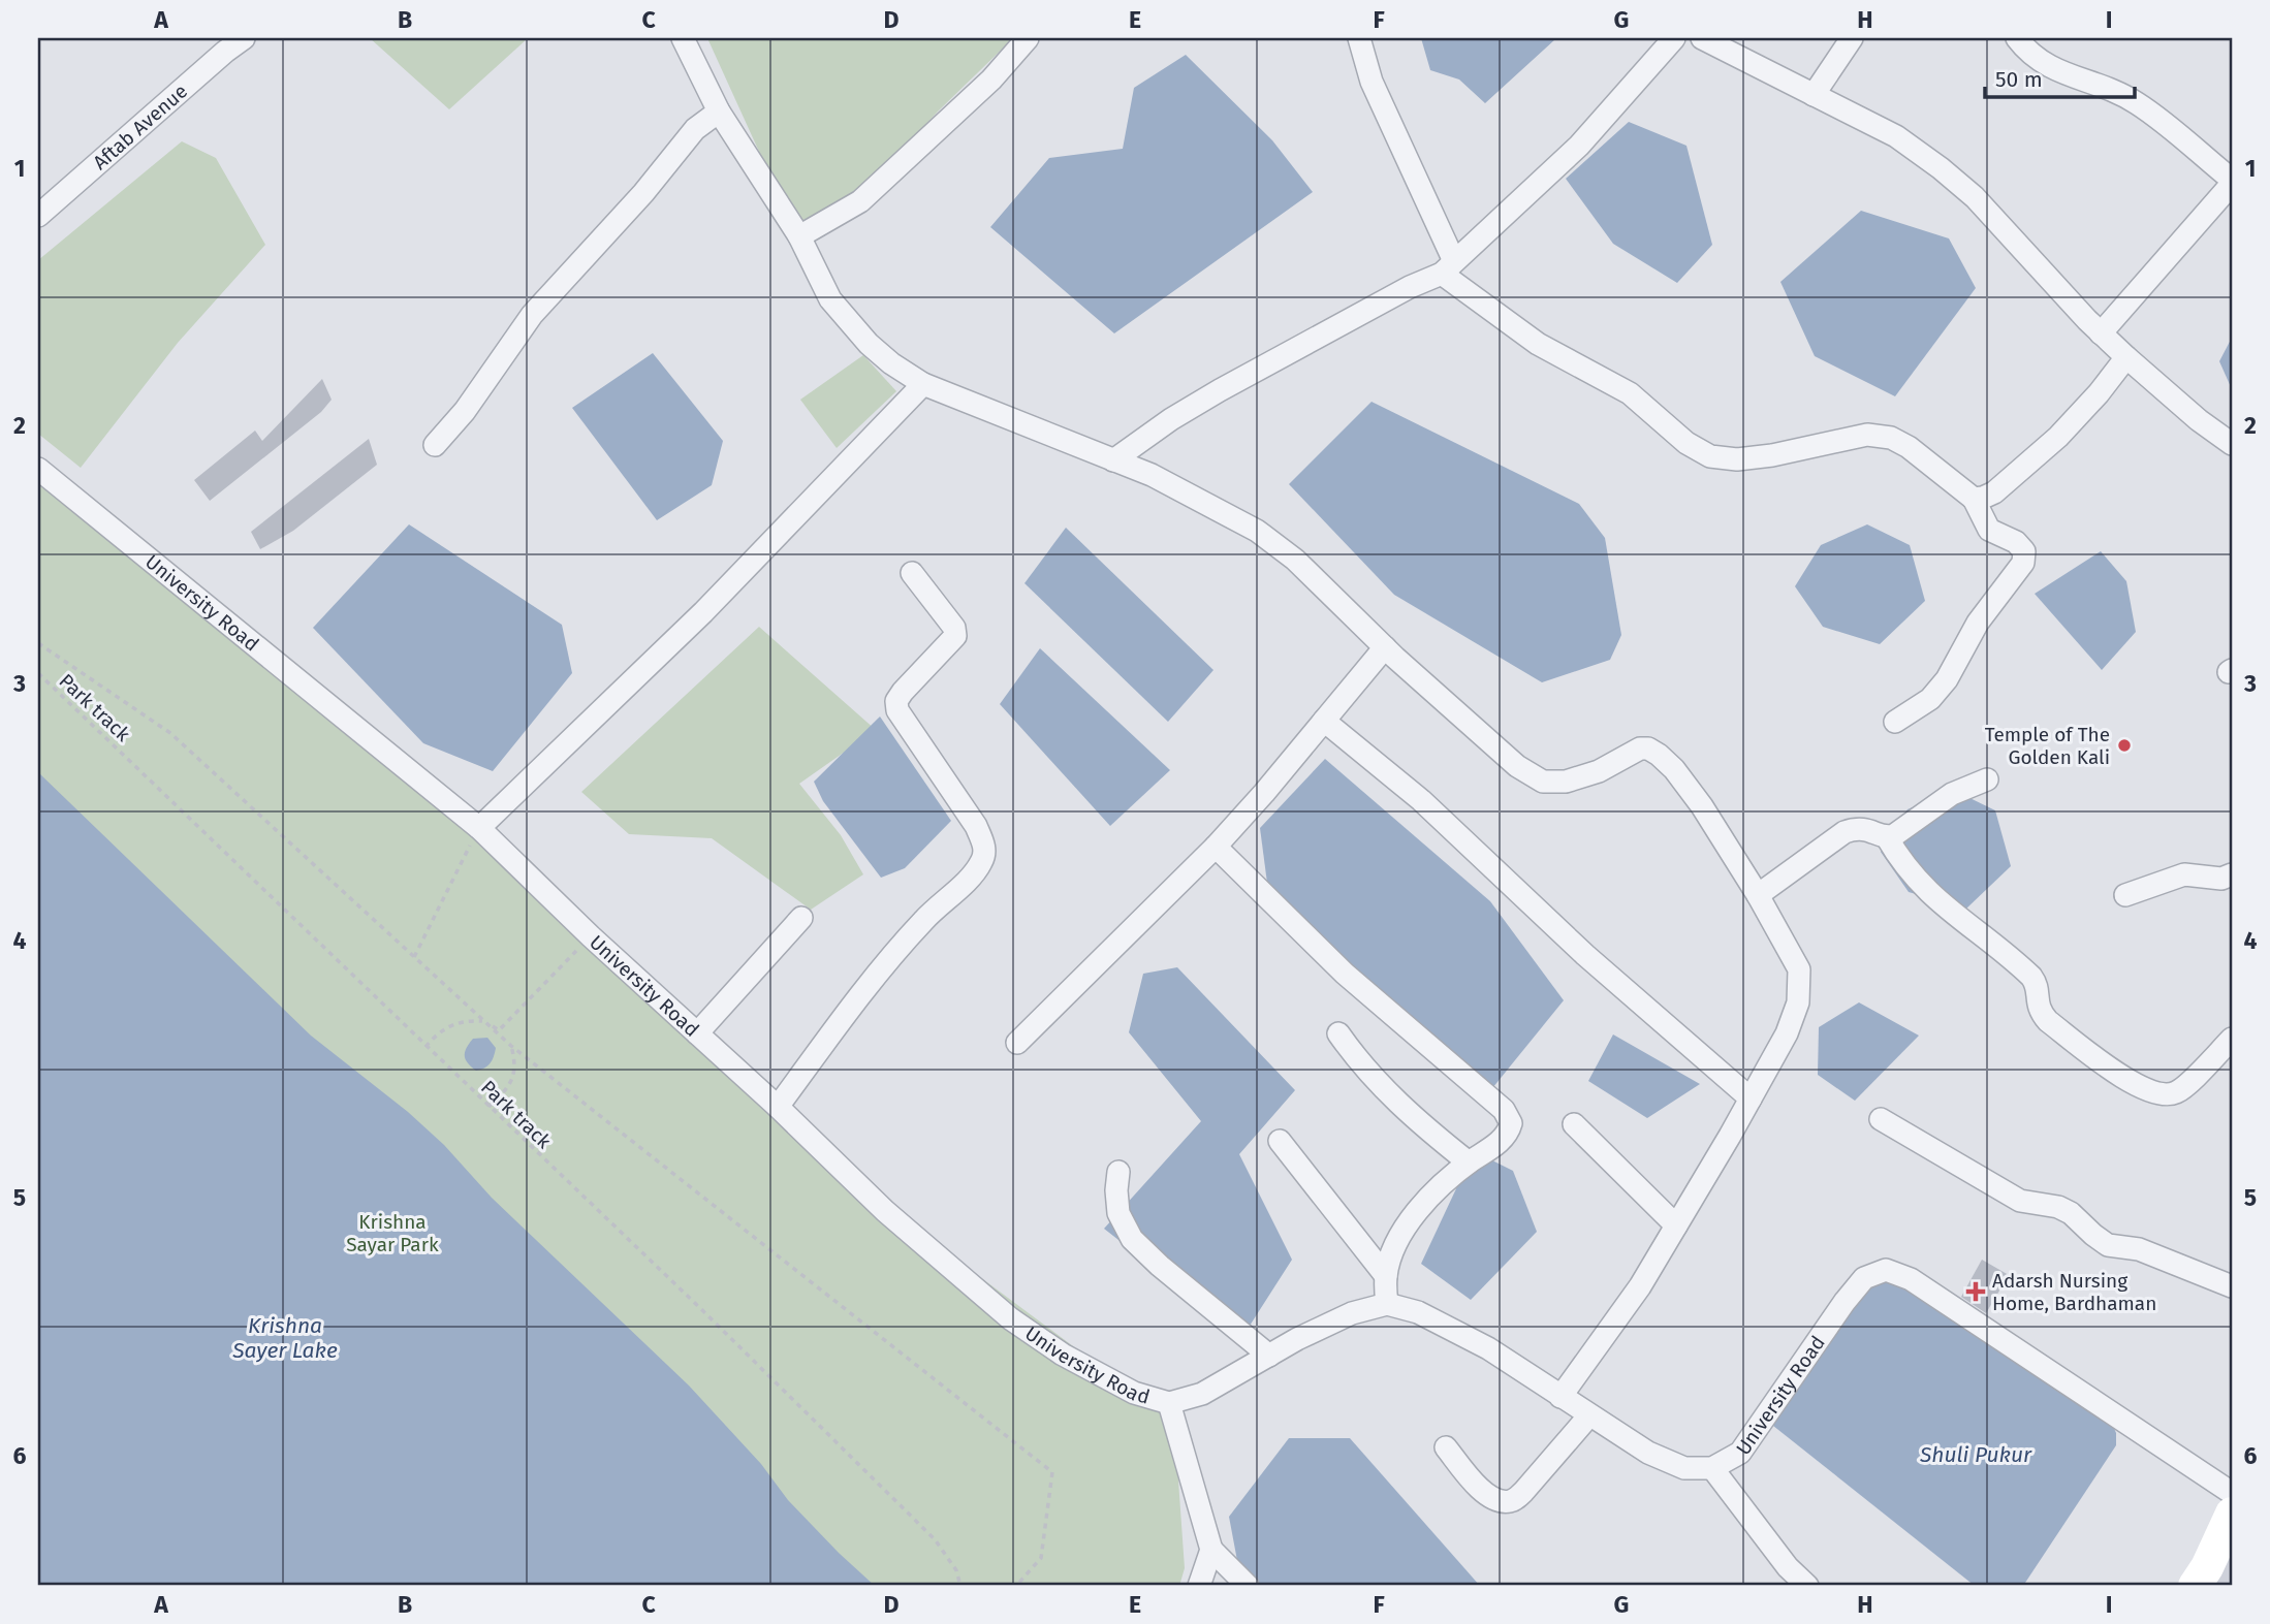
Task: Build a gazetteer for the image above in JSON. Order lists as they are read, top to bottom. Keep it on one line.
{"streets":{"street":["Aftab Avenue","University Road"],"path":["Park track"]},"water":["Krishna Sayer Lake","Shuli Pukur"],"parks":["Krishna Sayar Park"],"places":{"other":["Temple of The Golden Kali"],"health":["Adarsh Nursing Home, Bardhaman"]},"scale_bar":"50 m","grid":{"columns":["A","B","C","D","E","F","G","H","I"],"rows":["1","2","3","4","5","6"]}}
